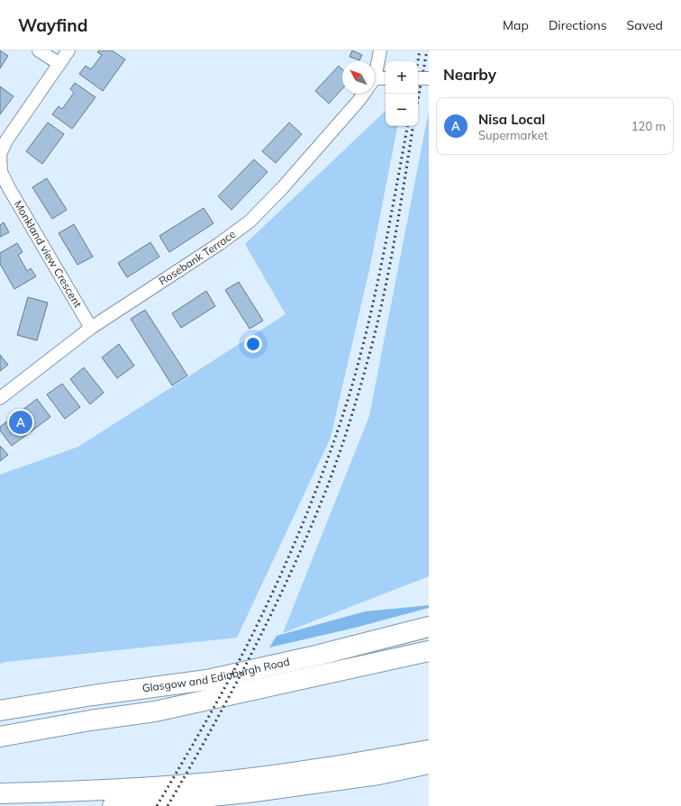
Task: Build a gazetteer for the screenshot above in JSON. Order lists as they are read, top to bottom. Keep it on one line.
{"streets":{"highway":["Glasgow and Edinburgh Road"],"street":["Monkland view Crescent","Rosebank Terrace"]},"crossings":[["Monkland view Crescent","Rosebank Terrace"]],"north":"top left","page":{"header":"Wayfind","nav":["Map","Directions","Saved"],"heading":"Nearby","map_buttons":["+","−"],"list":[{"mark":"A","name":"Nisa Local","note":"Supermarket","value":"120 m"}],"pins":"A"}}
